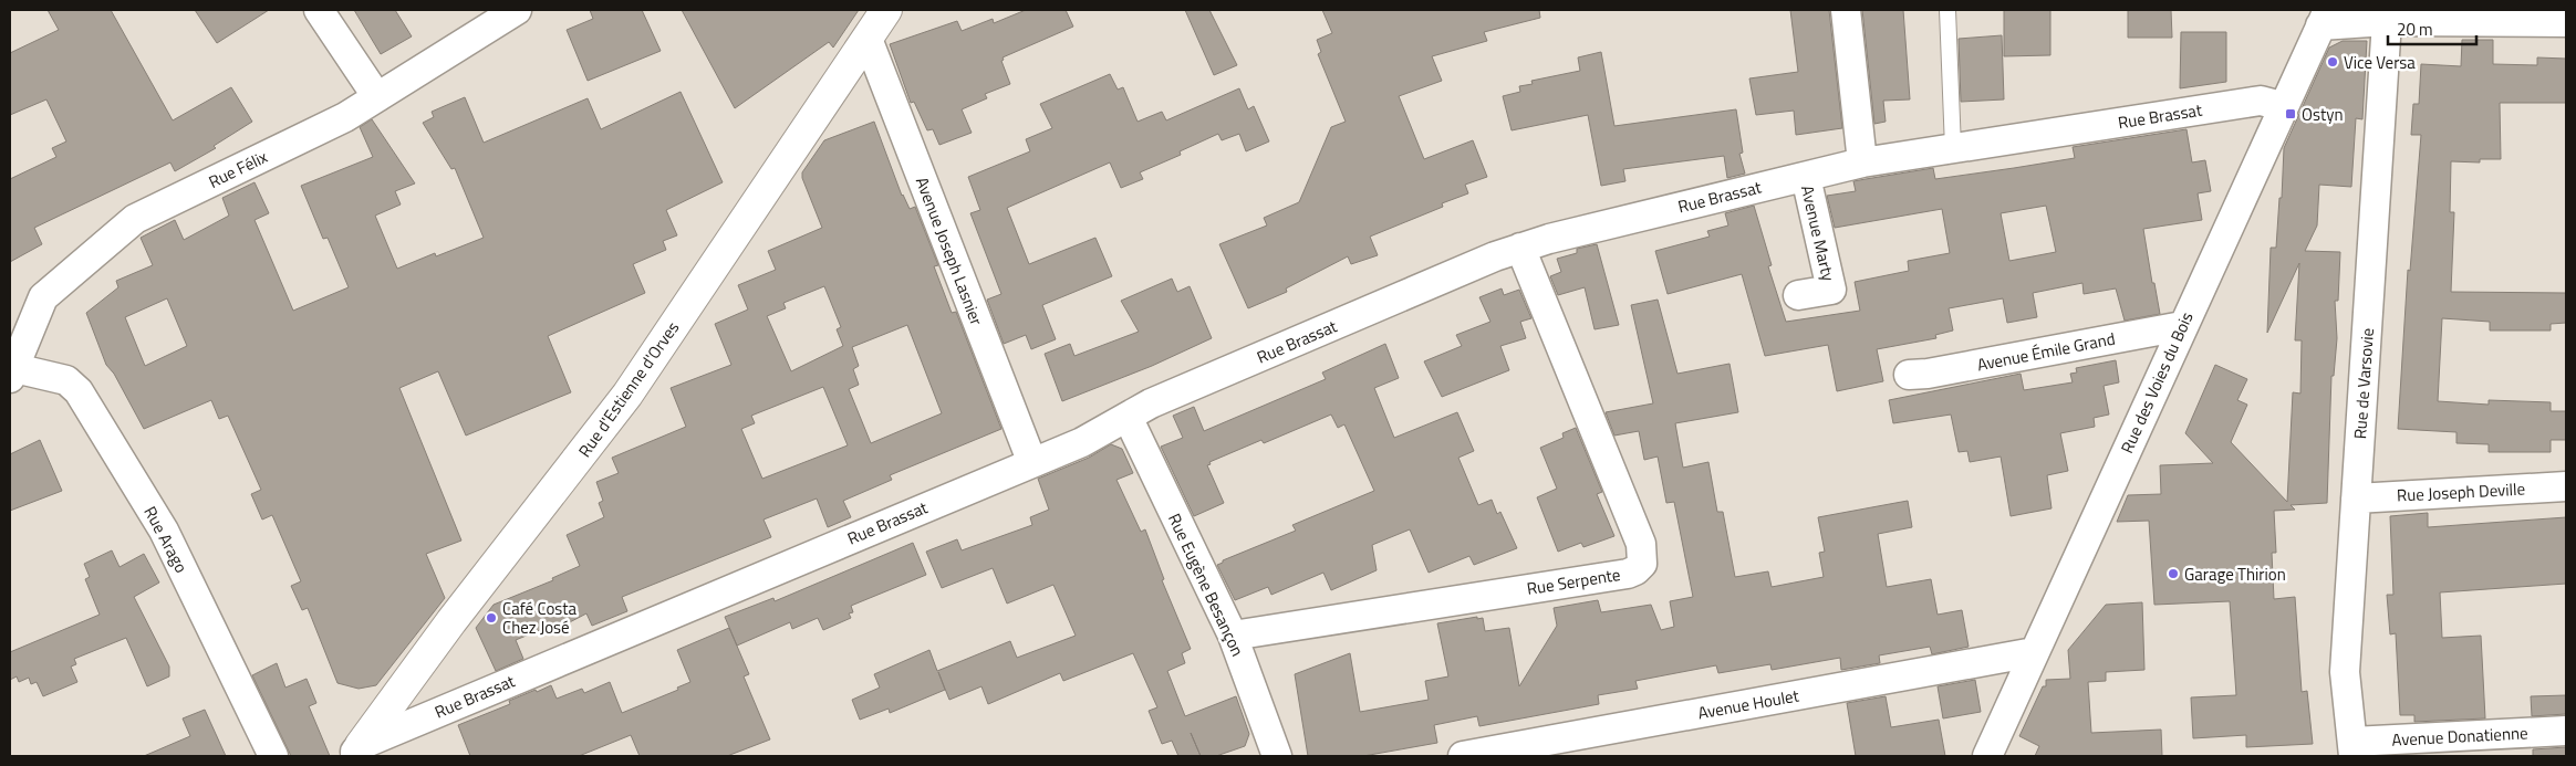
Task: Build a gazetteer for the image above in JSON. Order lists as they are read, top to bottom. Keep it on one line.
{"streets":{"street":["Rue Brassat","Rue Félix","Avenue Marty","Avenue Joseph Lasnier","Avenue Émile Grand","Rue des Voies du Bois","Rue de Varsovie","Rue d'Estienne d'Orves","Rue Joseph Deville","Rue Arago","Rue Serpente","Rue Eugène Besançon","Avenue Houlet","Avenue Donatienne"]},"crossings":[["Rue Brassat","Avenue Marty"],["Rue Brassat","Avenue Joseph Lasnier"],["Rue Brassat","Rue des Voies du Bois"],["Rue Brassat","Rue d'Estienne d'Orves"],["Rue Brassat","Rue Serpente"],["Rue Brassat","Rue Eugène Besançon"],["Rue Félix","Rue Arago"],["Avenue Joseph Lasnier","Rue d'Estienne d'Orves"],["Avenue Émile Grand","Rue des Voies du Bois"],["Rue des Voies du Bois","Avenue Houlet"],["Rue de Varsovie","Rue Joseph Deville"],["Rue de Varsovie","Avenue Donatienne"],["Rue Serpente","Rue Eugène Besançon"]],"places":{"other":["Vice Versa","Garage Thirion","Café Costa Chez José"],"transit":["Ostyn"]},"scale_bar":"20 m"}
